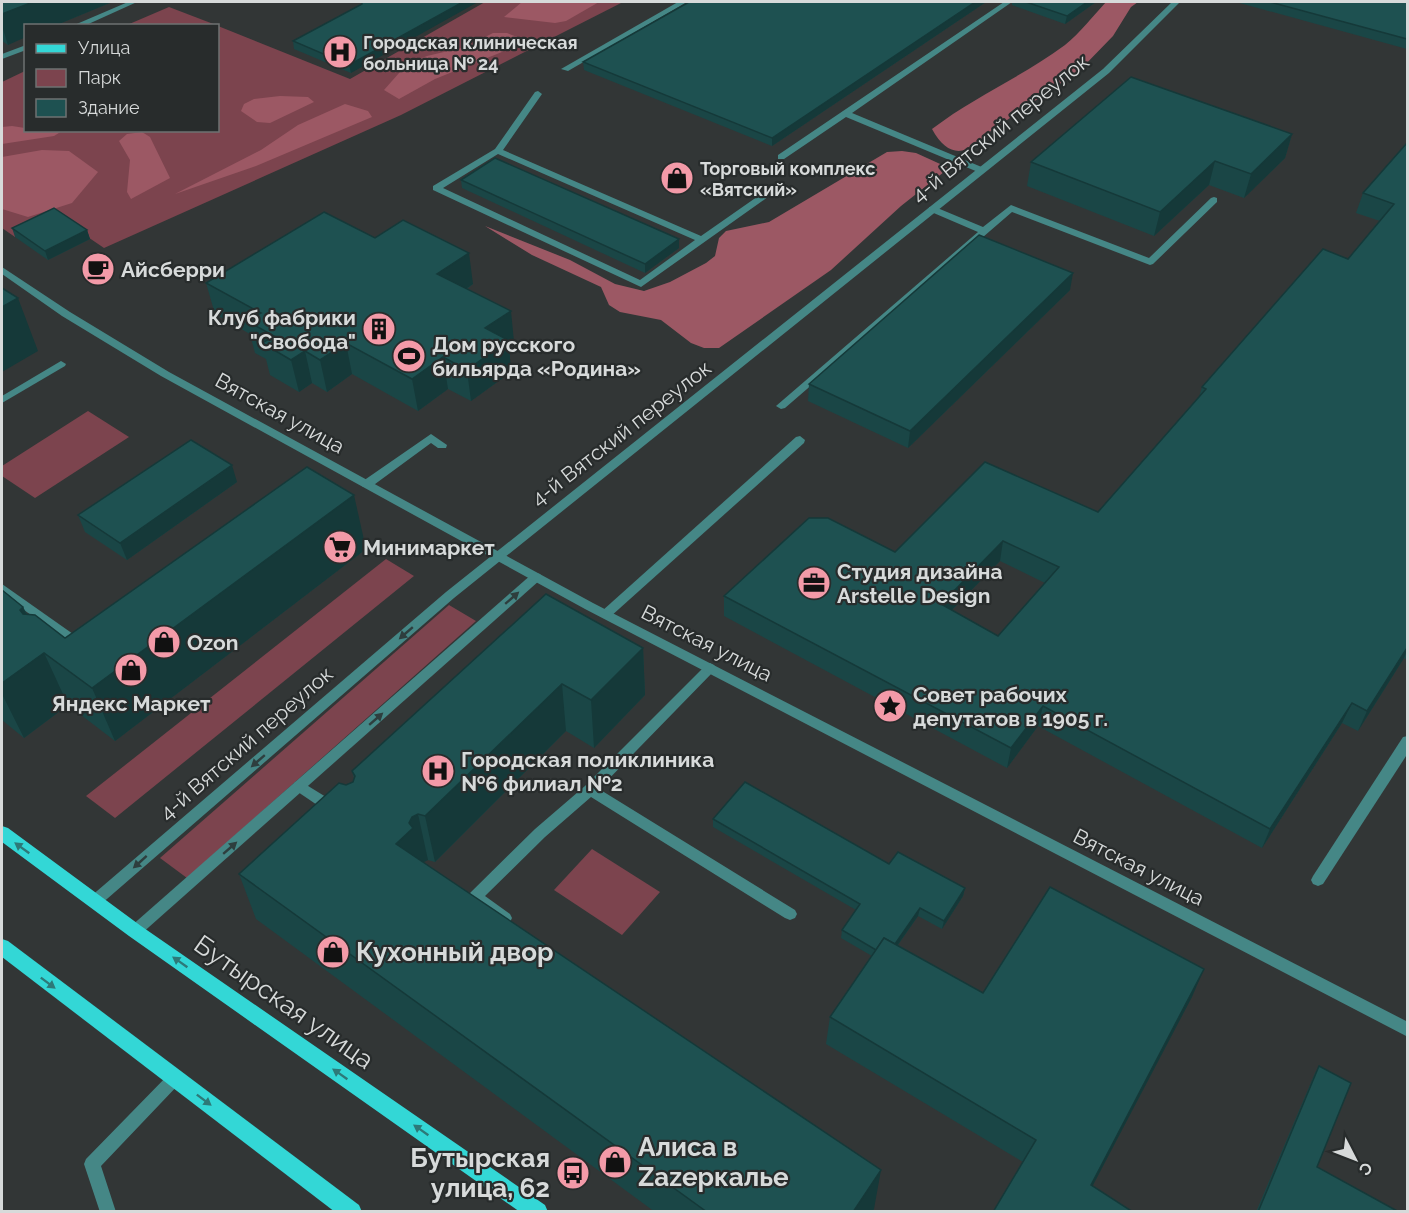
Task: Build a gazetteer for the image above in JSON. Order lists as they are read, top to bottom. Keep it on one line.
{"streets":{"main road":["Бутырская улица"],"street":["4-й Вятский переулок","Вятская улица"]},"crossings":[["4-й Вятский переулок","Вятская улица"],["4-й Вятский переулок","Бутырская улица"]],"places":{"hospital":["Городская клиническая больница № 24","Городская поликлиника №6 филиал №2"],"shop":["Торговый комплекс «Вятский»","Ozon","Яндекс Маркет","Кухонный двор","Алиса в Zazеркалье"],"cafe":["Айсберри"],"building":["Клуб фабрики \"Свобода\""],"sports":["Дом русского бильярда «Родина»"],"supermarket":["Минимаркет"],"office":["Студия дизайна Arstelle Design"],"place":["Совет рабочих депутатов в 1905 г."],"bus stop":["Бутырская улица, 62"]},"legend":["Улица","Парк","Здание"],"north":"bottom right"}
